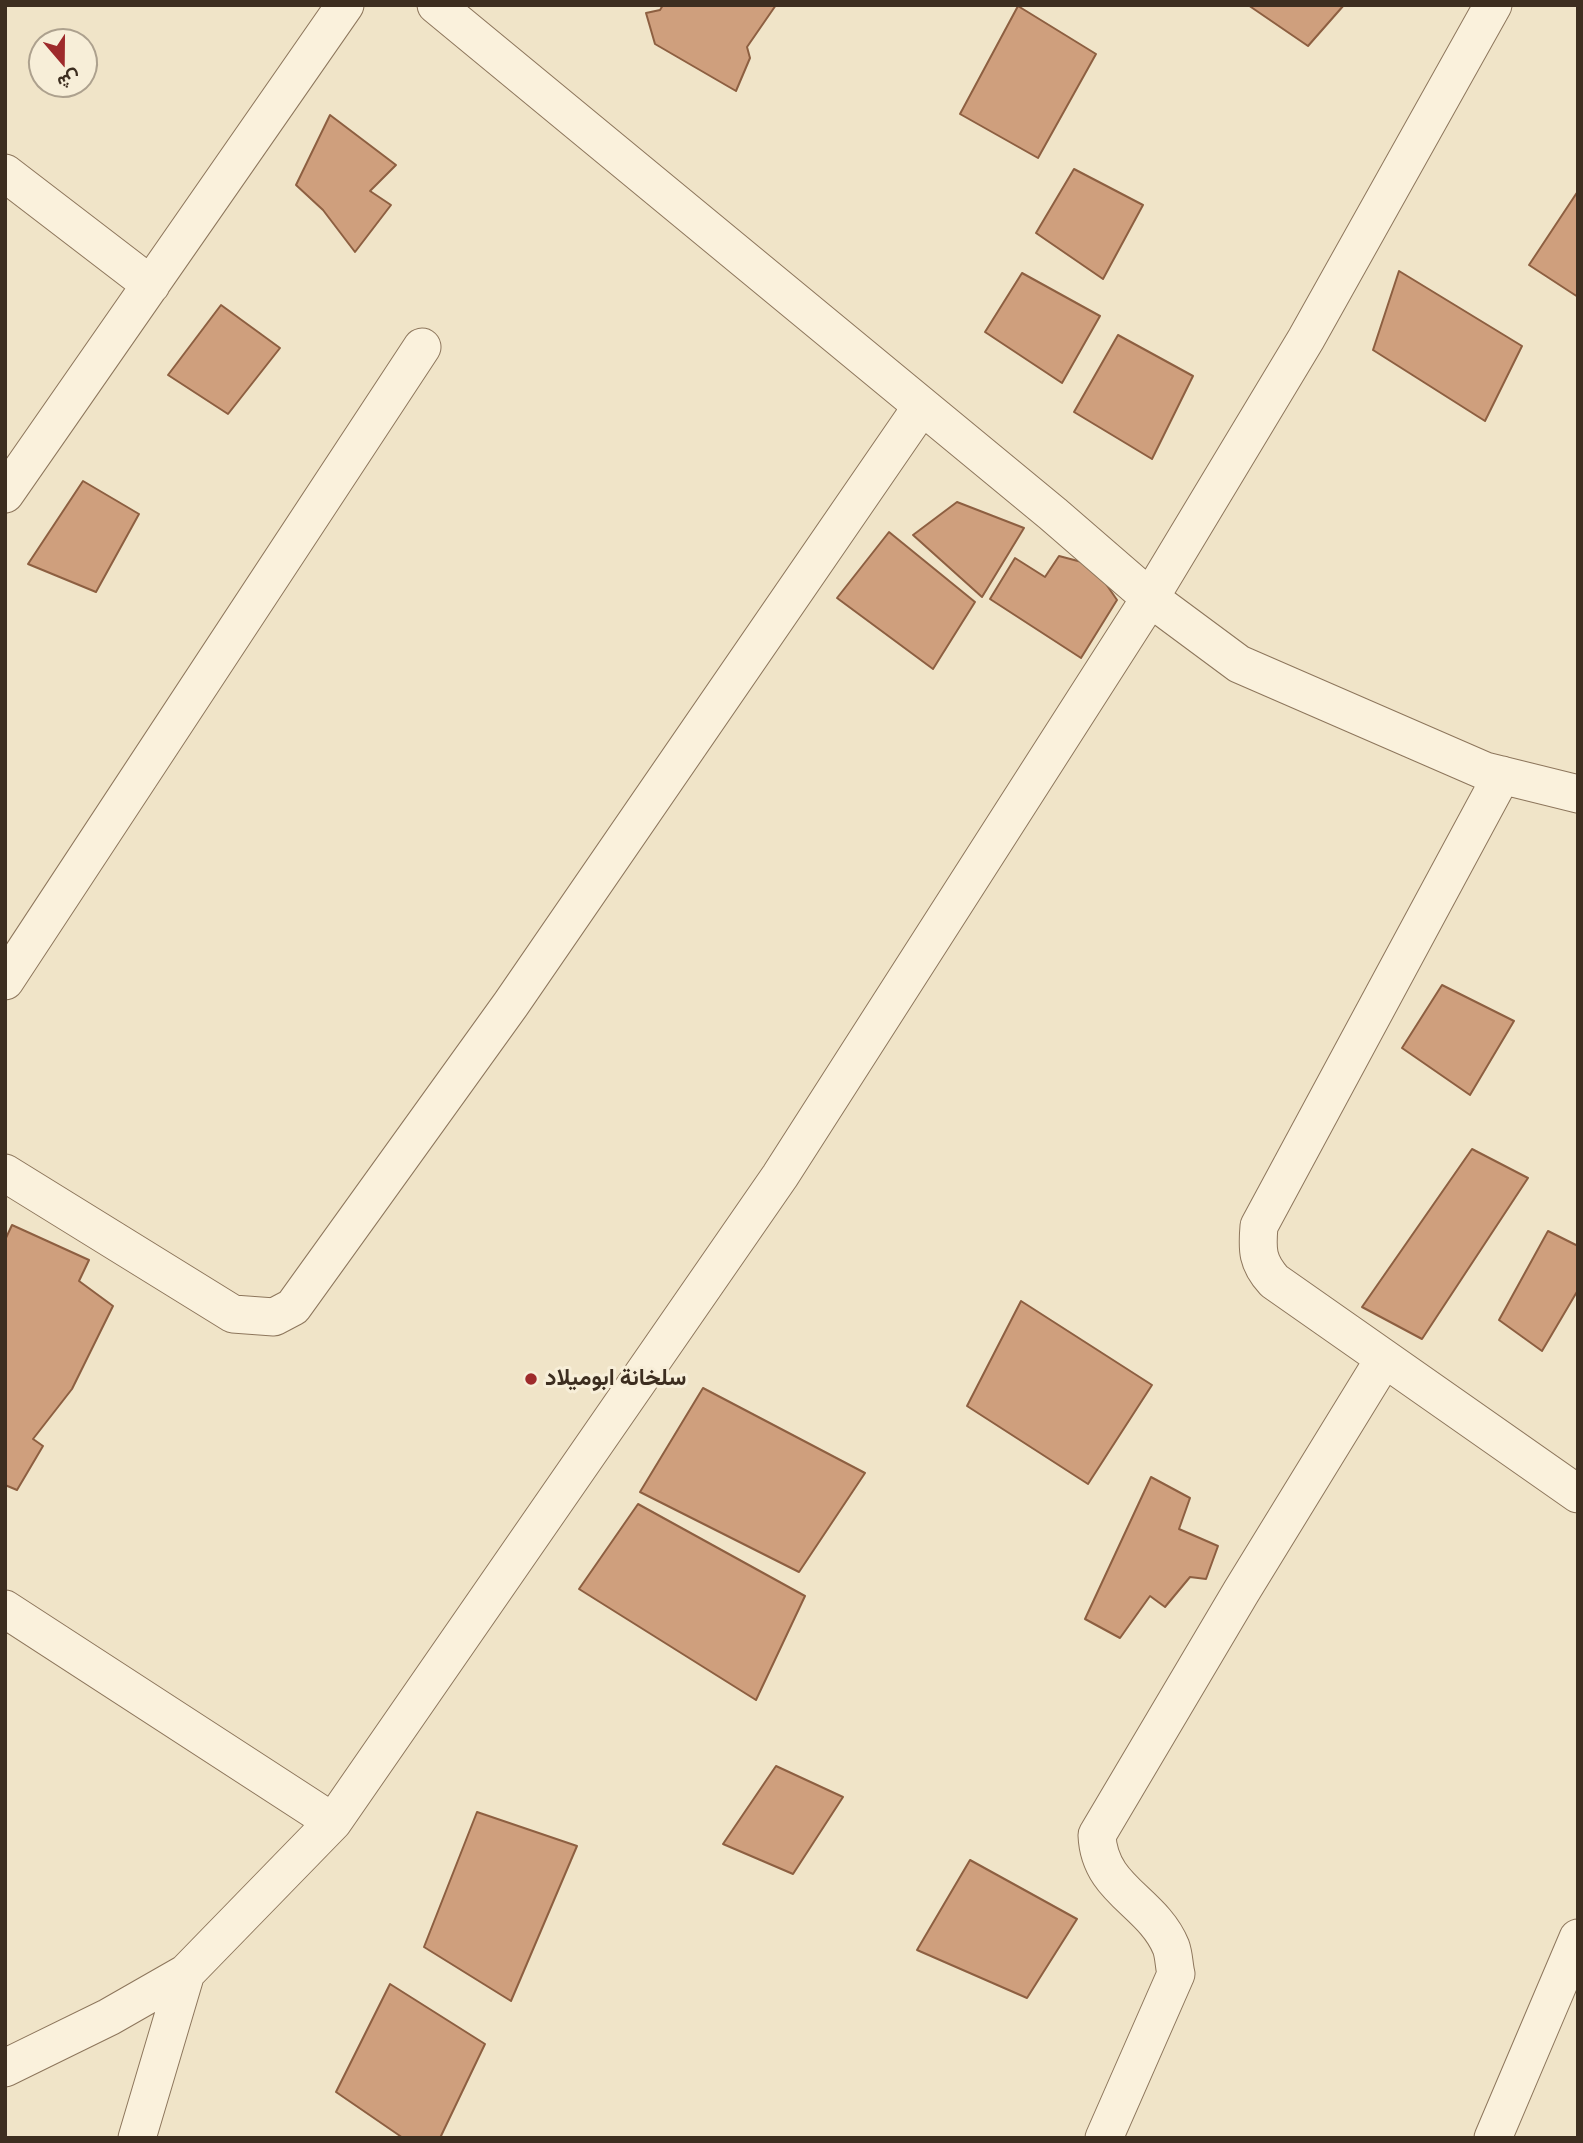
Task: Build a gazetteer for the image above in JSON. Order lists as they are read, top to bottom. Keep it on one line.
{"places":["سلخانة ابوميلاد"],"north":"bottom"}
